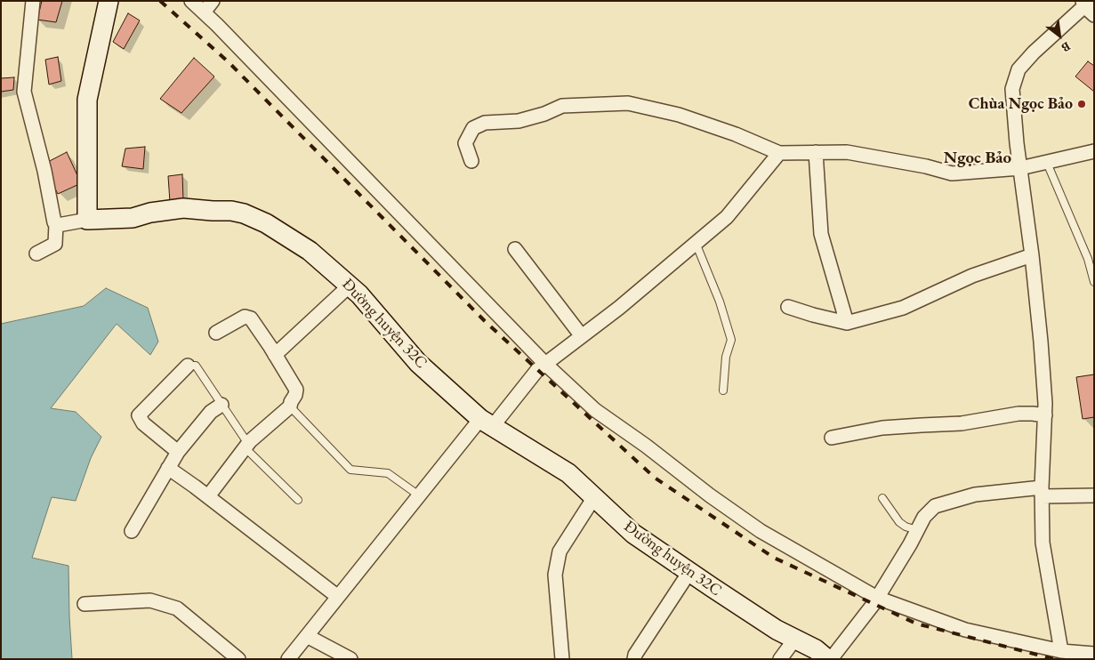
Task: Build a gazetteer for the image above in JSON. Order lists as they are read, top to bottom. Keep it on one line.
{"streets":{"street":["Đường huyện 32C"]},"districts":["Ngọc Bảo"],"places":["Chùa Ngọc Bảo"],"north":"bottom right"}
